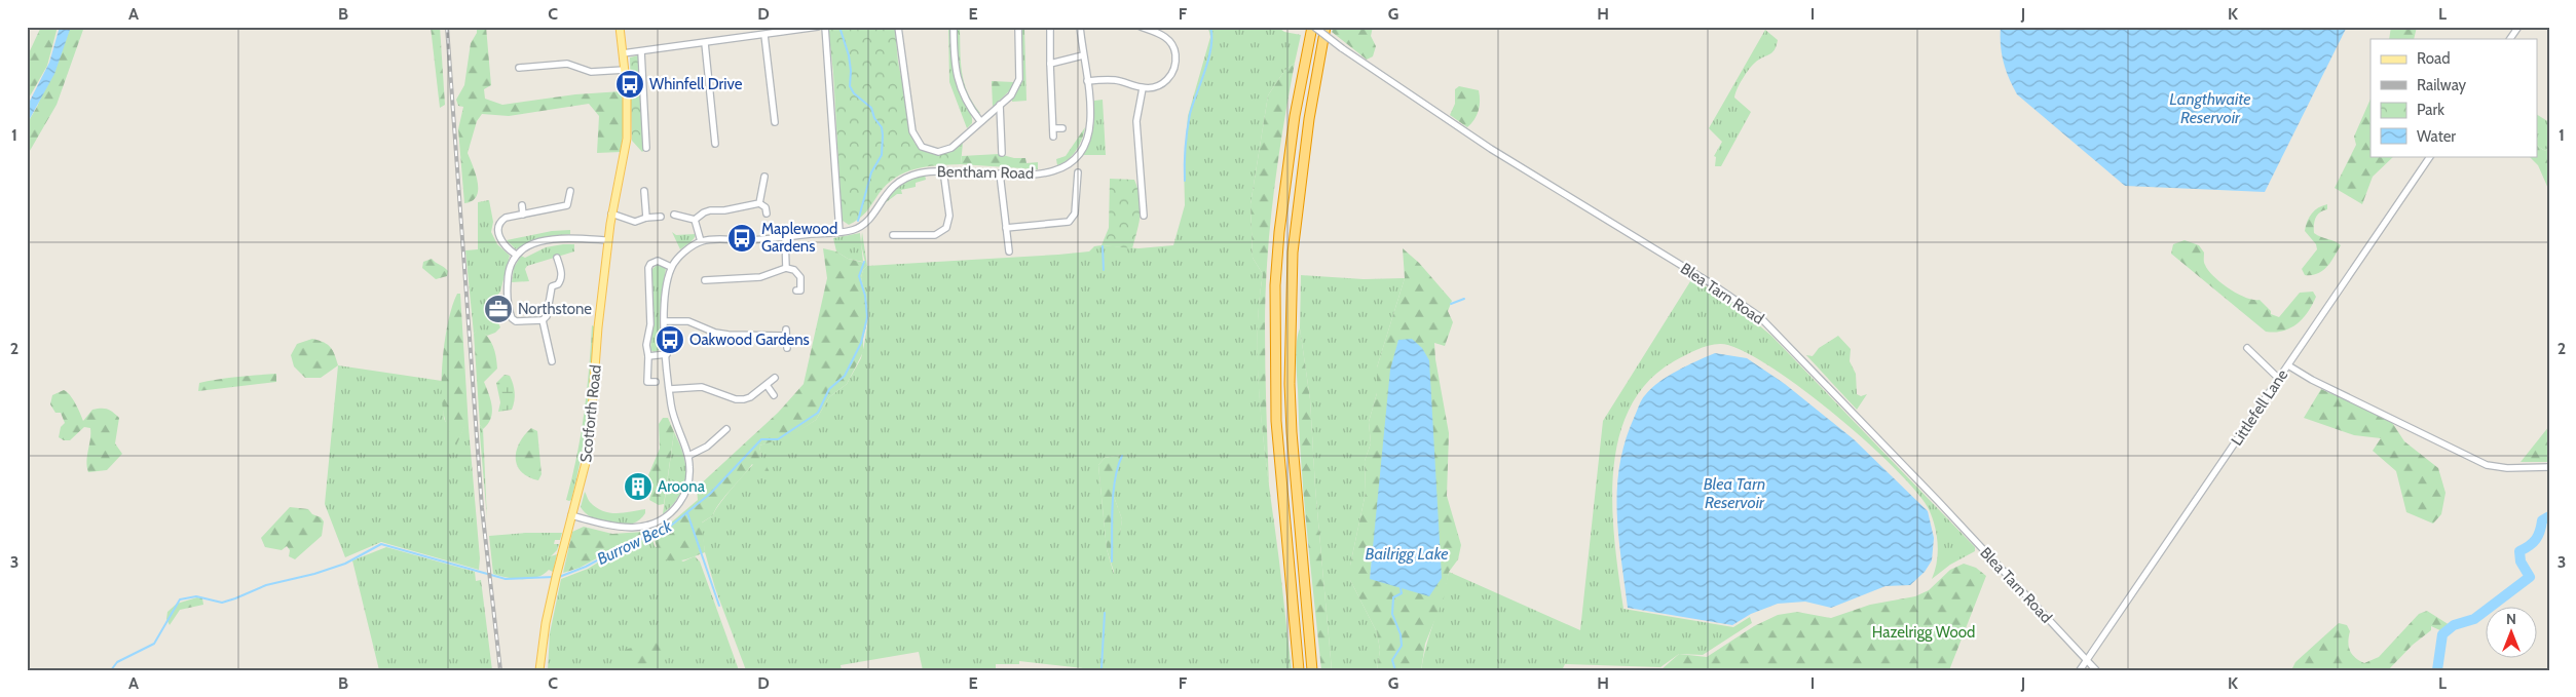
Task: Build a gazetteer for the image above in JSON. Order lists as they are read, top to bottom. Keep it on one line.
{"streets":{"main road":["Scotforth Road"],"street":["Bentham Road","Blea Tarn Road","Littlefell Lane"]},"crossings":[["Blea Tarn Road","Littlefell Lane"]],"water":["Langthwaite Reservoir","Blea Tarn Reservoir","Burrow Beck","Bailrigg Lake"],"parks":["Hazelrigg Wood"],"places":{"bus stop":["Whinfell Drive","Maplewood Gardens","Oakwood Gardens"],"office":["Northstone"],"building":["Aroona"]},"legend":["Road","Railway","Park","Water"],"north":"top","grid":{"columns":["A","B","C","D","E","F","G","H","I","J","K","L"],"rows":["1","2","3"]}}
